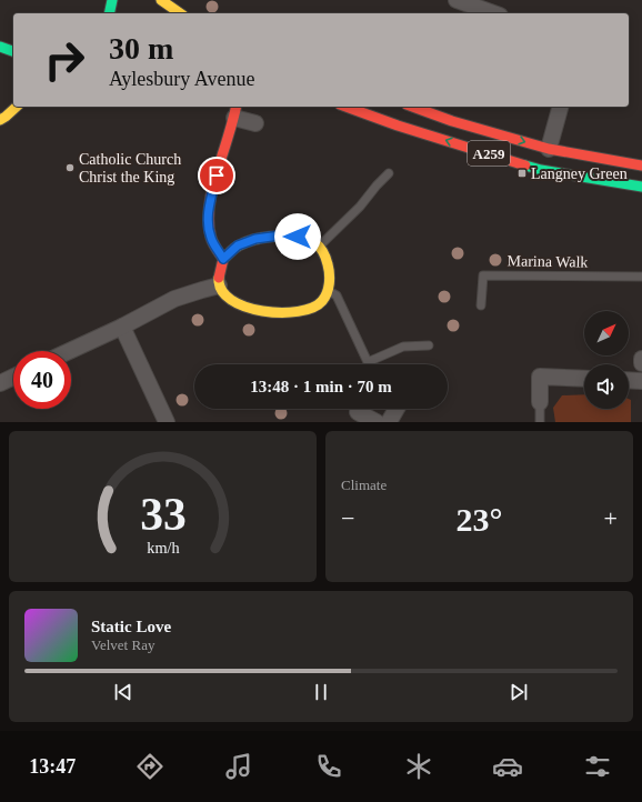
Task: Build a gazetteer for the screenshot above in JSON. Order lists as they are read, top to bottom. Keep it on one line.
{"streets":{"main road":["A259"],"lane":["Marina Walk"]},"places":{"other":["Catholic Church Christ the King"],"transit":["Langney Green"]},"north":"top right","page":{"turn":["30 m","Aylesbury Avenue"],"limit":"40","trip":"13:48 · 1 min · 70 m","tile":"Climate","heat":["−","23°","+"],"song":["Static Love","Velvet Ray"],"tabs":"13:47","gauge":["33","km/h"]}}
